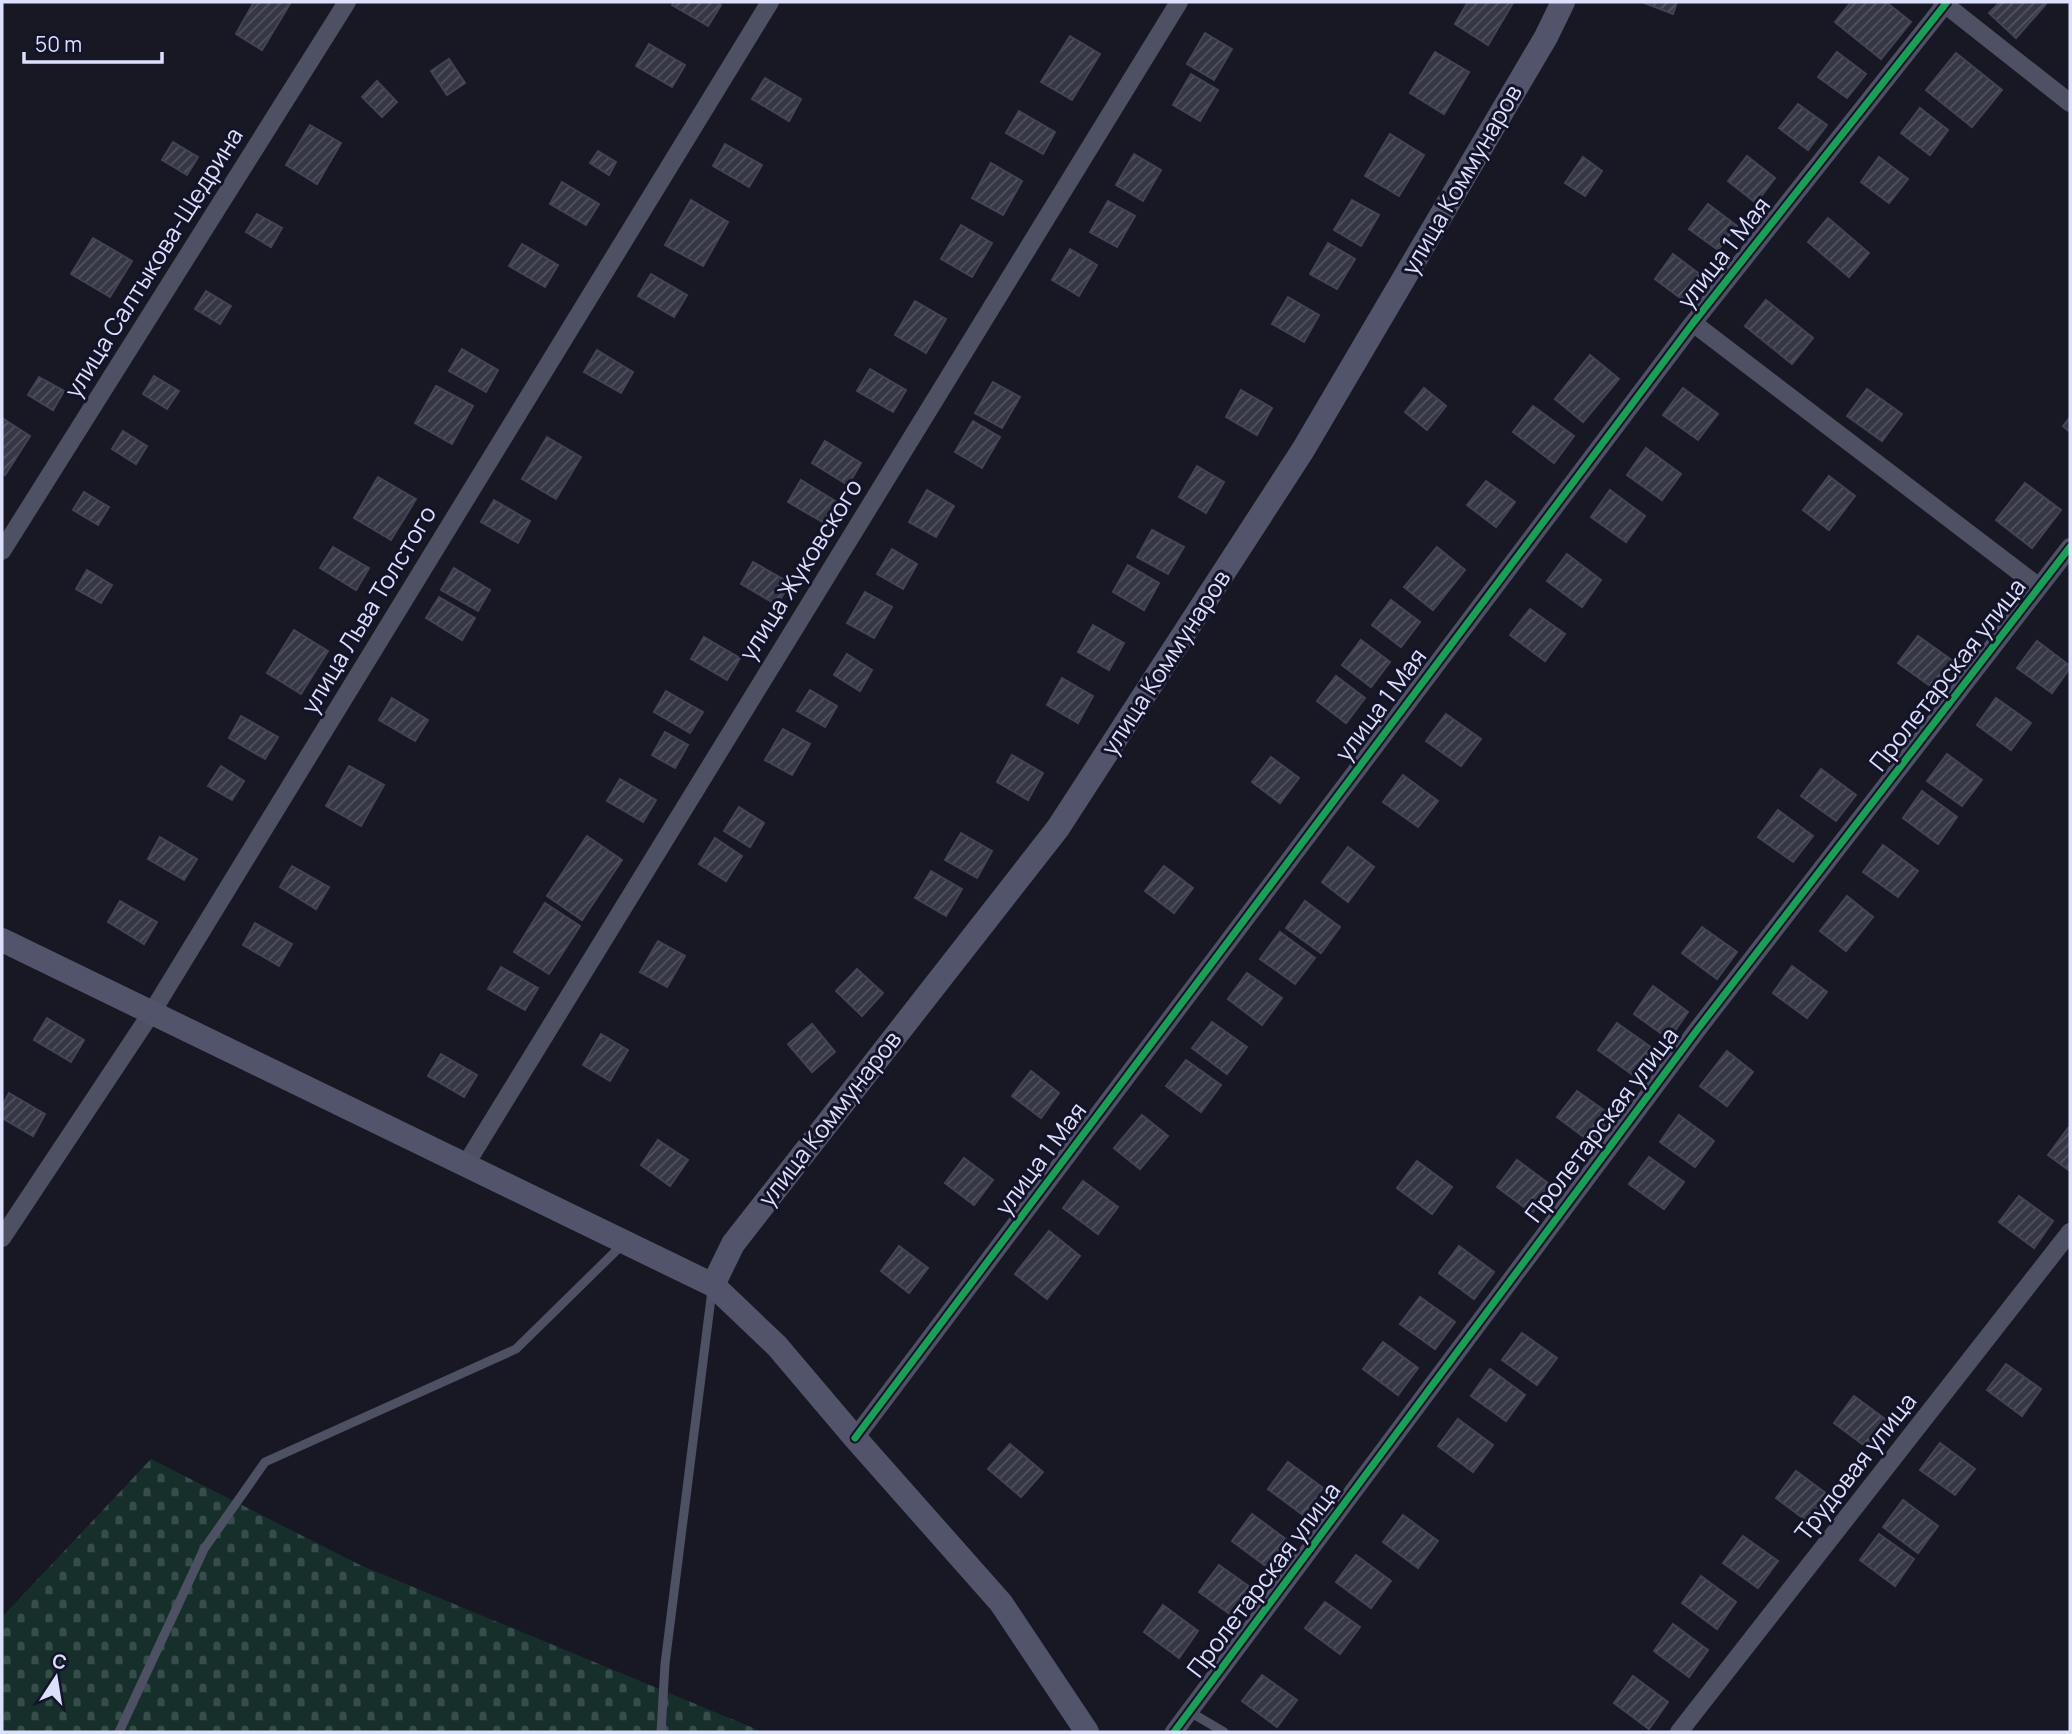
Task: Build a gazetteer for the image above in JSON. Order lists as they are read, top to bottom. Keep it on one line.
{"streets":{"main road":["улица Коммунаров"],"street":["улица 1 Мая","улица Салтыкова-Щедрина","улица Жуковского","улица Льва Толстого","Пролетарская улица","Трудовая улица"]},"scale_bar":"50 m","north":"top"}
